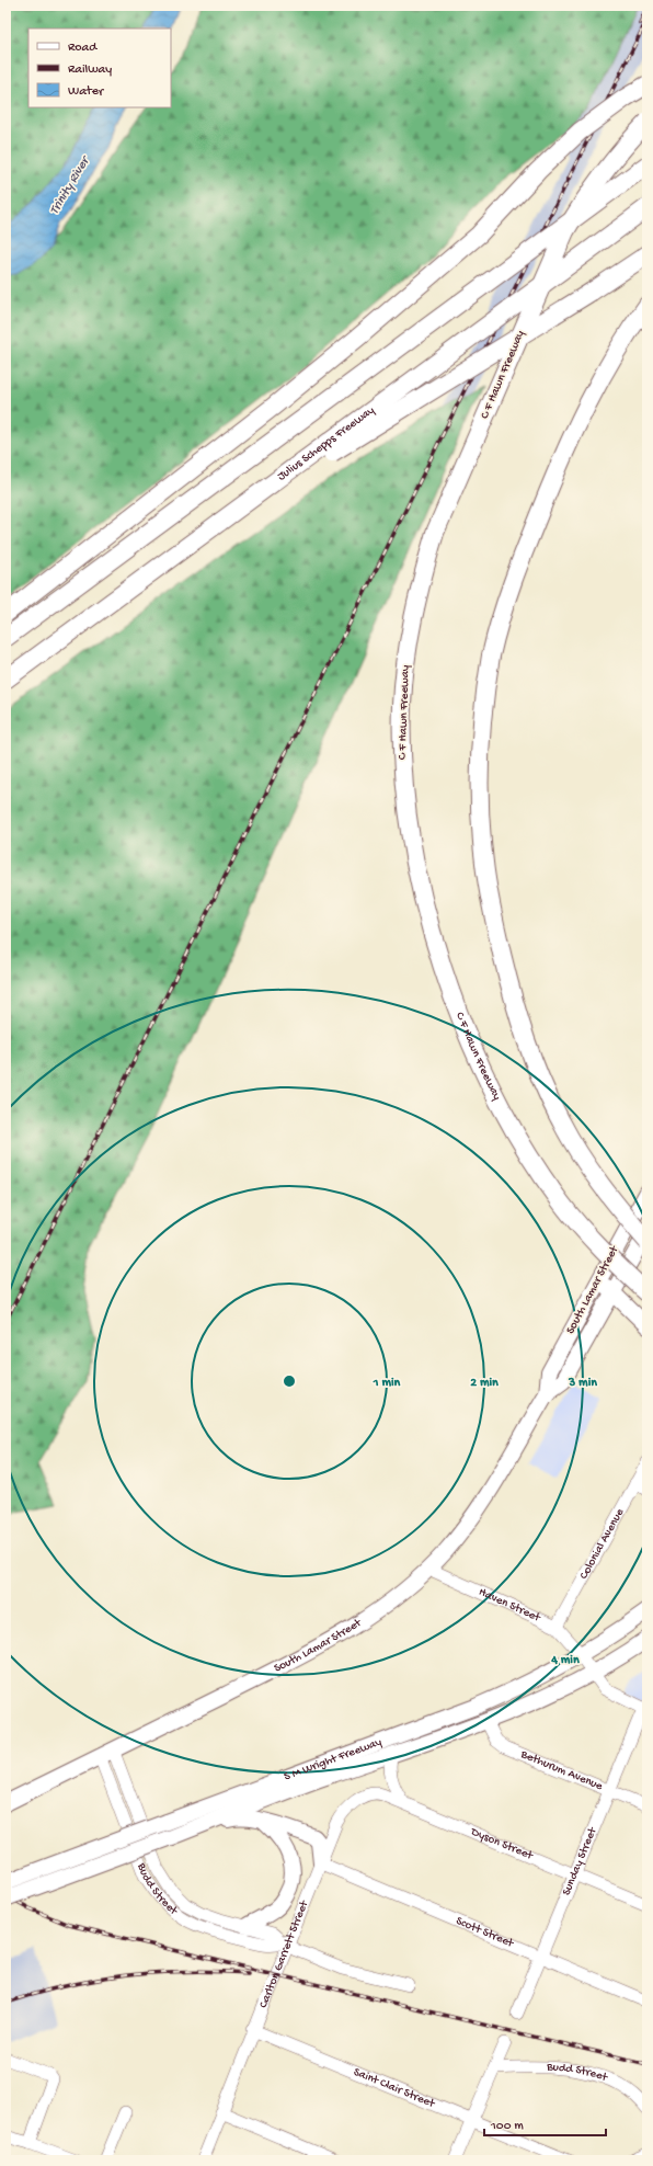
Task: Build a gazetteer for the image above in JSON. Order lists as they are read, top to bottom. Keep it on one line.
{"streets":{"highway":["C F Hawn Freeway","Julius Schepps Freeway"],"main road":["South Lamar Street","S M Wright Freeway"],"street":["Colonial Avenue","Haven Street","Bethurum Avenue","Dyson Street","Sunday Street","Budd Street","Scott Street","Carlton Garrett Street","Saint Clair Street"]},"crossings":[["South Lamar Street","Haven Street"],["South Lamar Street","Budd Street"],["Colonial Avenue","Haven Street"],["Haven Street","S M Wright Freeway"],["Haven Street","Sunday Street"],["S M Wright Freeway","Bethurum Avenue"],["Bethurum Avenue","Sunday Street"],["Dyson Street","Sunday Street"],["Dyson Street","Carlton Garrett Street"],["Sunday Street","Scott Street"],["Budd Street","Carlton Garrett Street"],["Scott Street","Carlton Garrett Street"],["Carlton Garrett Street","Saint Clair Street"]],"water":["Trinity River"],"legend":["Road","Railway","Water"],"scale_bar":"100 m","rings":["1 min","2 min","3 min","4 min"]}
